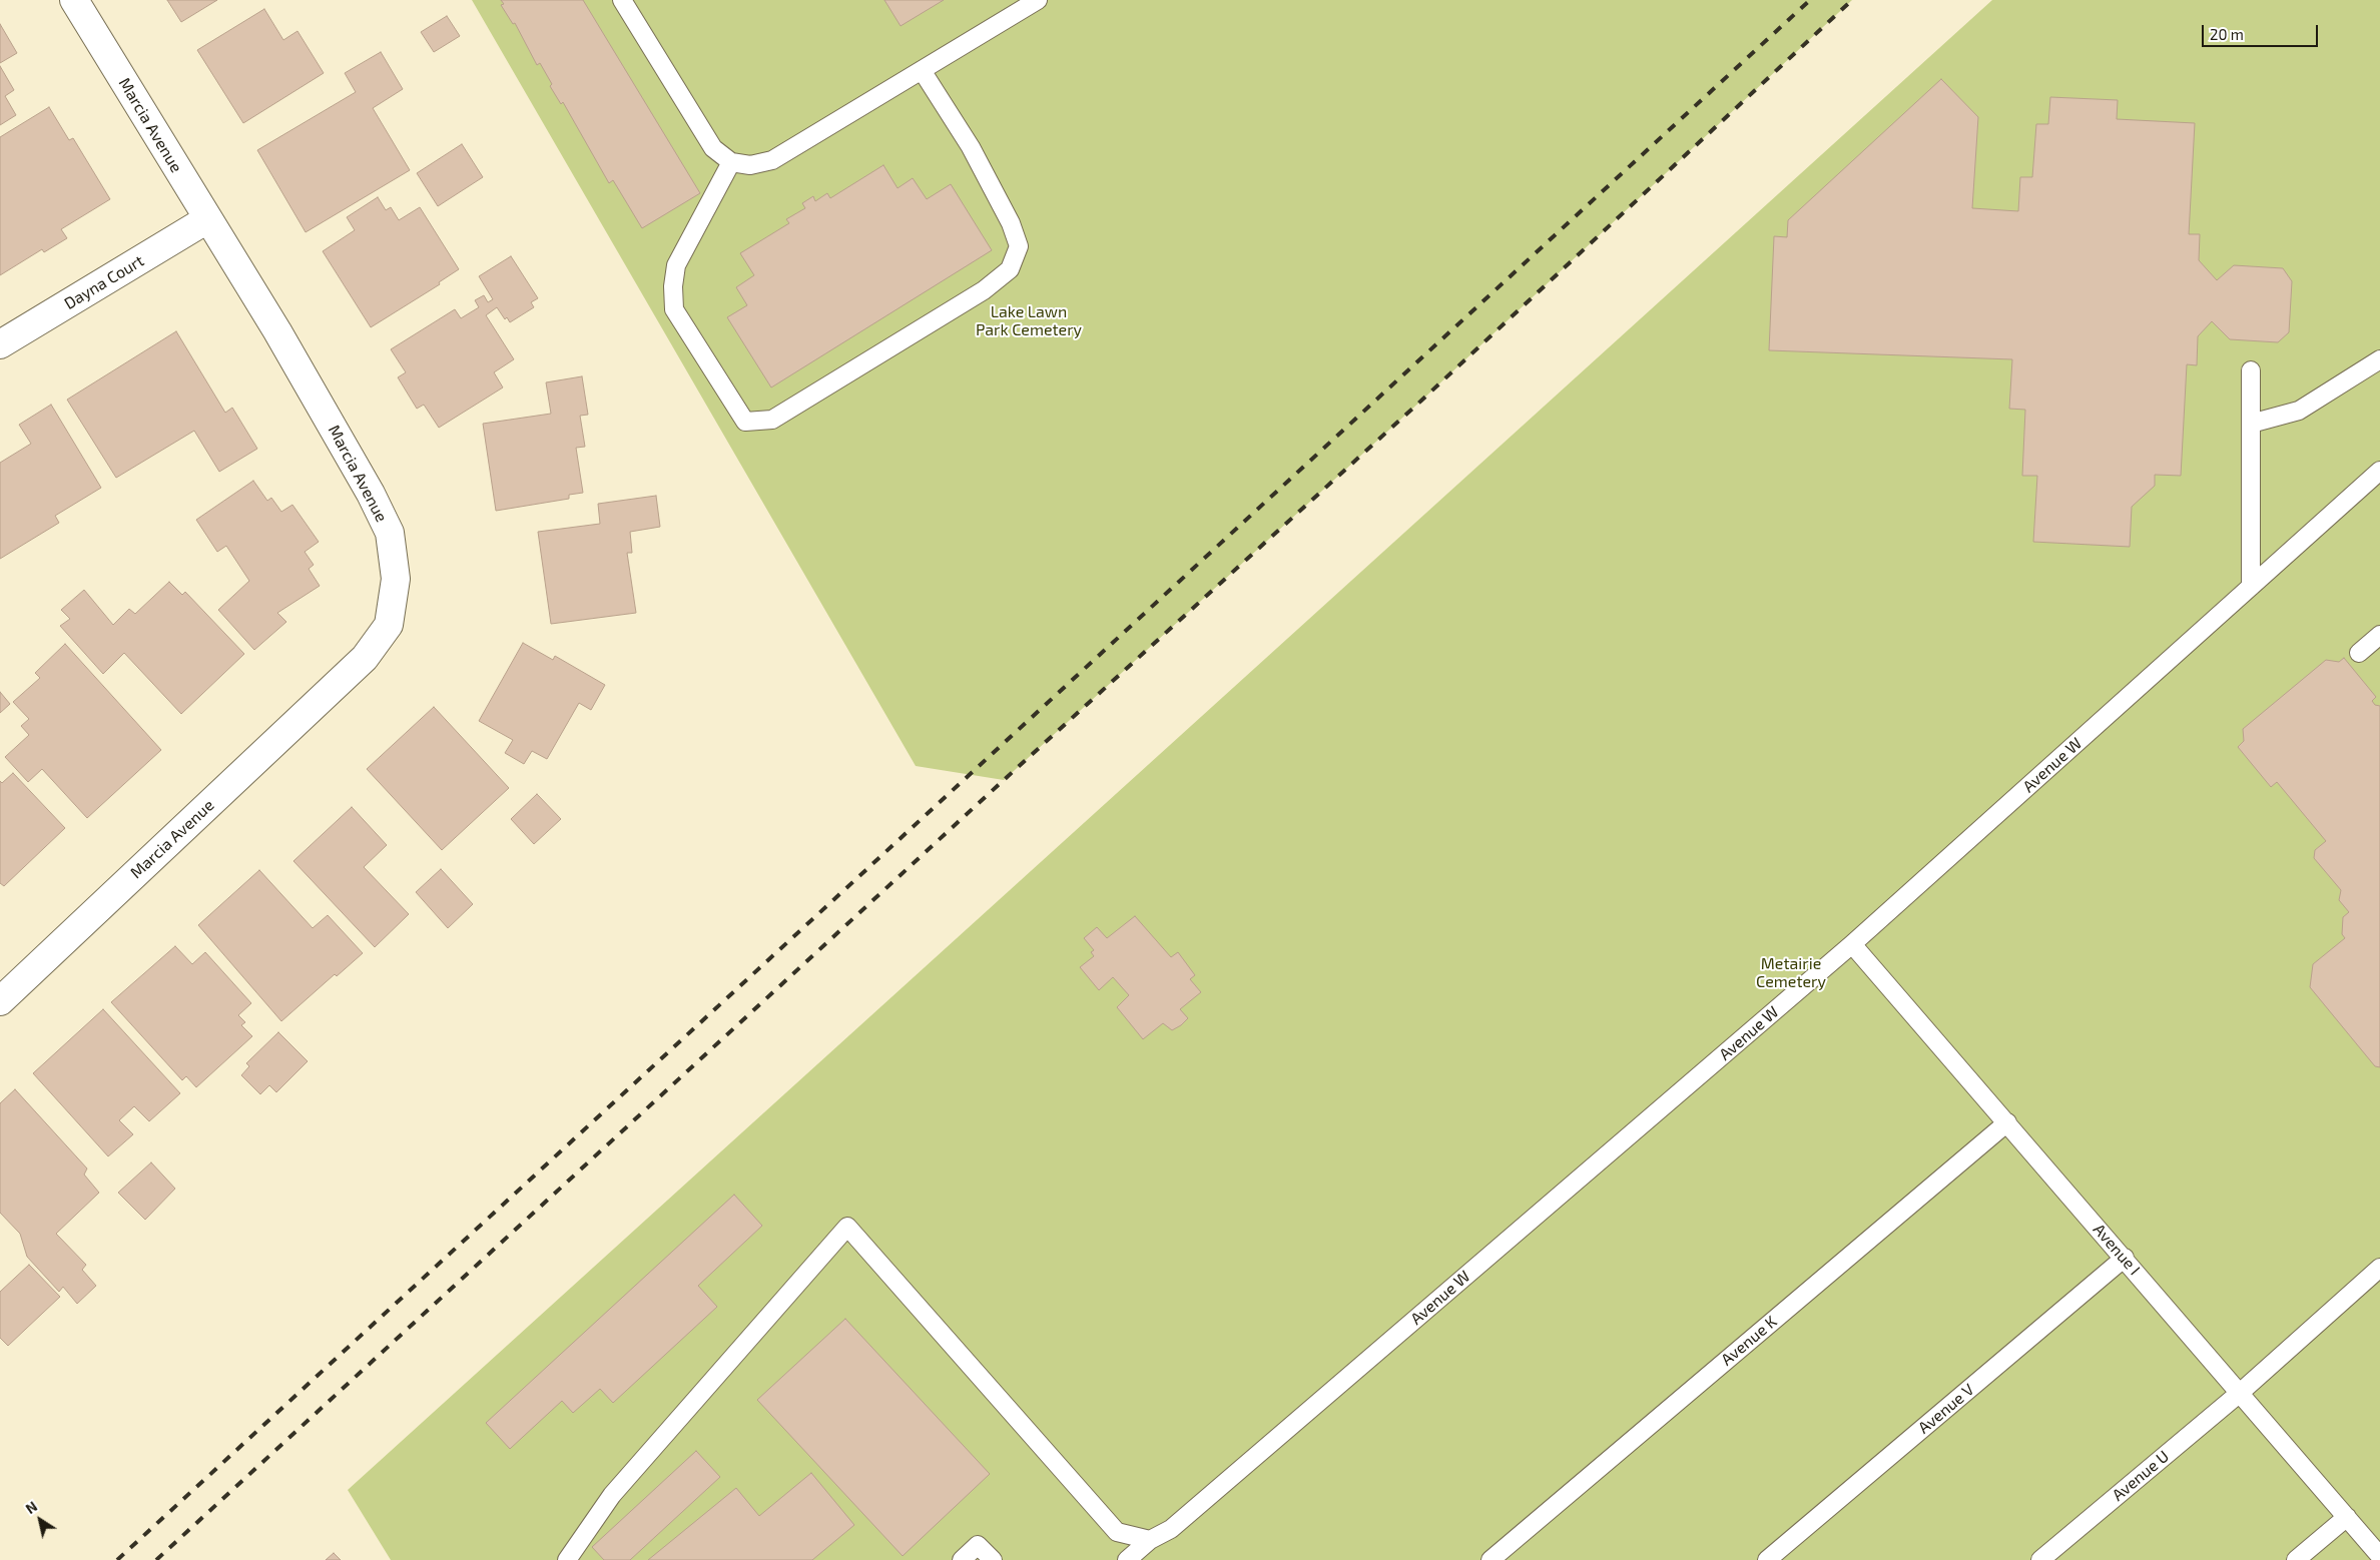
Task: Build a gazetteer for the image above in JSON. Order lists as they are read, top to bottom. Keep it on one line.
{"streets":{"street":["Marcia Avenue","Dayna Court"],"lane":["Avenue W","Avenue I","Avenue K","Avenue V","Avenue U"]},"crossings":[["Marcia Avenue","Dayna Court"],["Avenue W","Avenue I"],["Avenue I","Avenue K"],["Avenue I","Avenue V"],["Avenue I","Avenue U"]],"parks":["Lake Lawn Park Cemetery","Metairie Cemetery"],"scale_bar":"20 m","north":"top left"}
